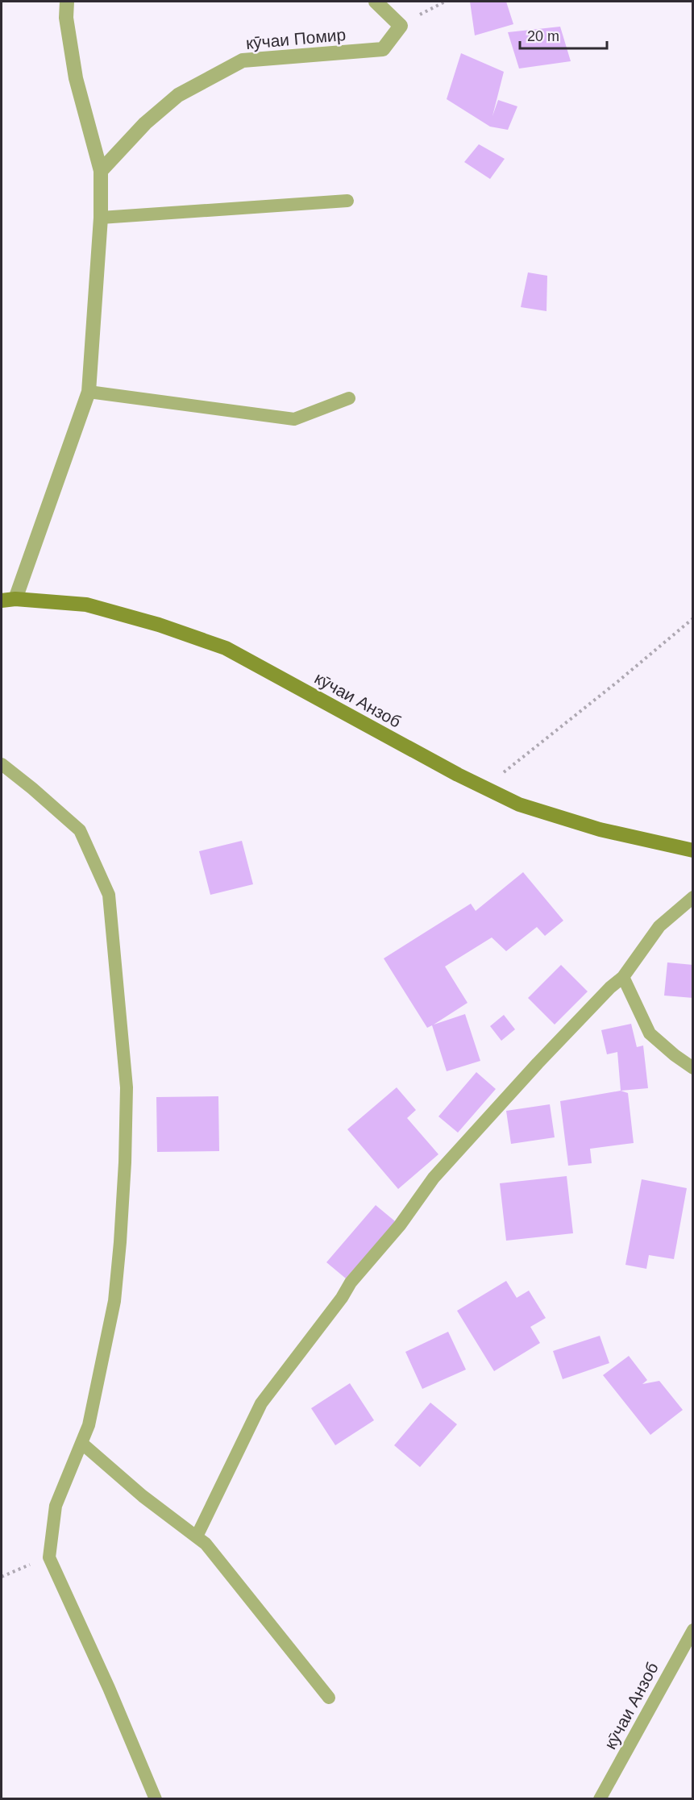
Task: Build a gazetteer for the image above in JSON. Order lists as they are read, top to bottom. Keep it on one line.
{"streets":{"street":["кӯчаи Помир","кӯчаи Анзоб"]},"scale_bar":"20 m"}
